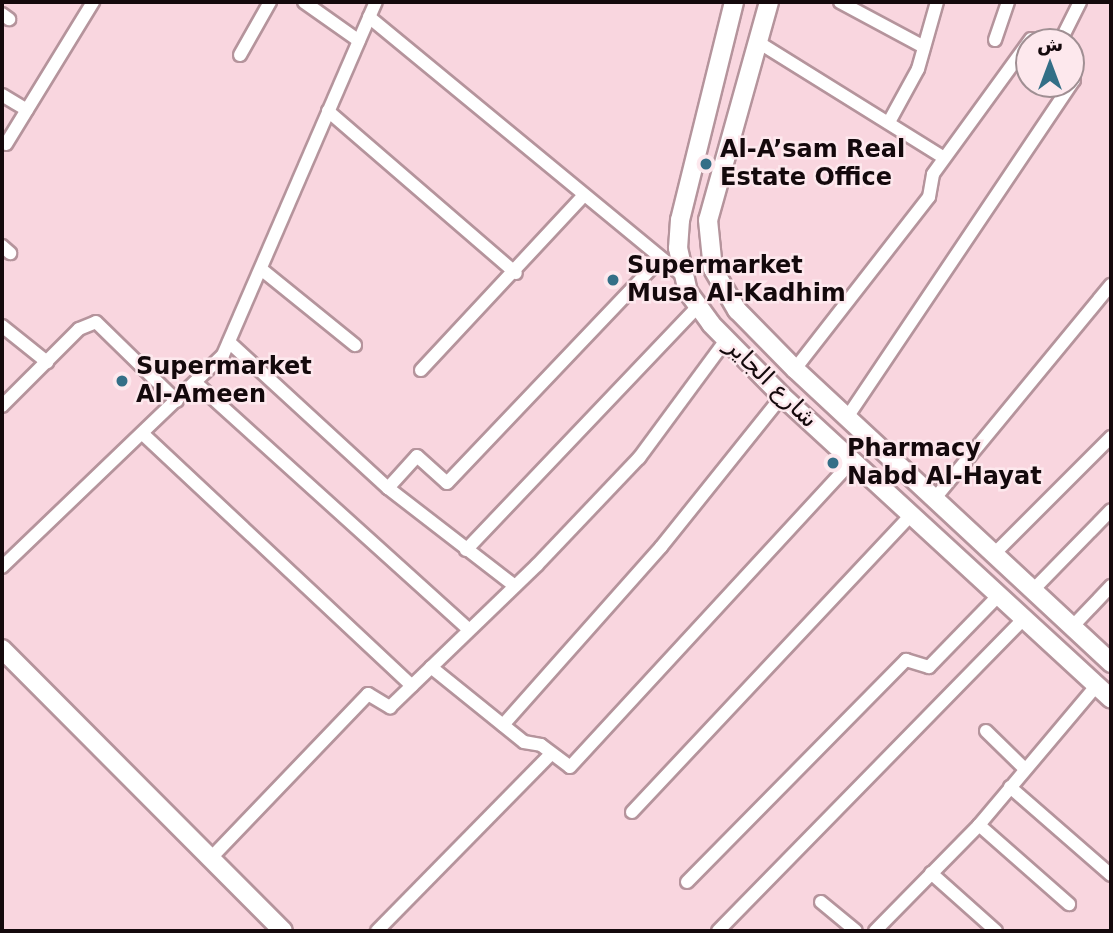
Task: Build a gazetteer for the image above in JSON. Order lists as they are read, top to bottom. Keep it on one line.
{"streets":{"street":["شارع الجاير"]},"places":["Al-A’sam Real Estate Office","Supermarket Musa Al-Kadhim","Supermarket Al-Ameen","Pharmacy Nabd Al-Hayat"],"north":"top"}
